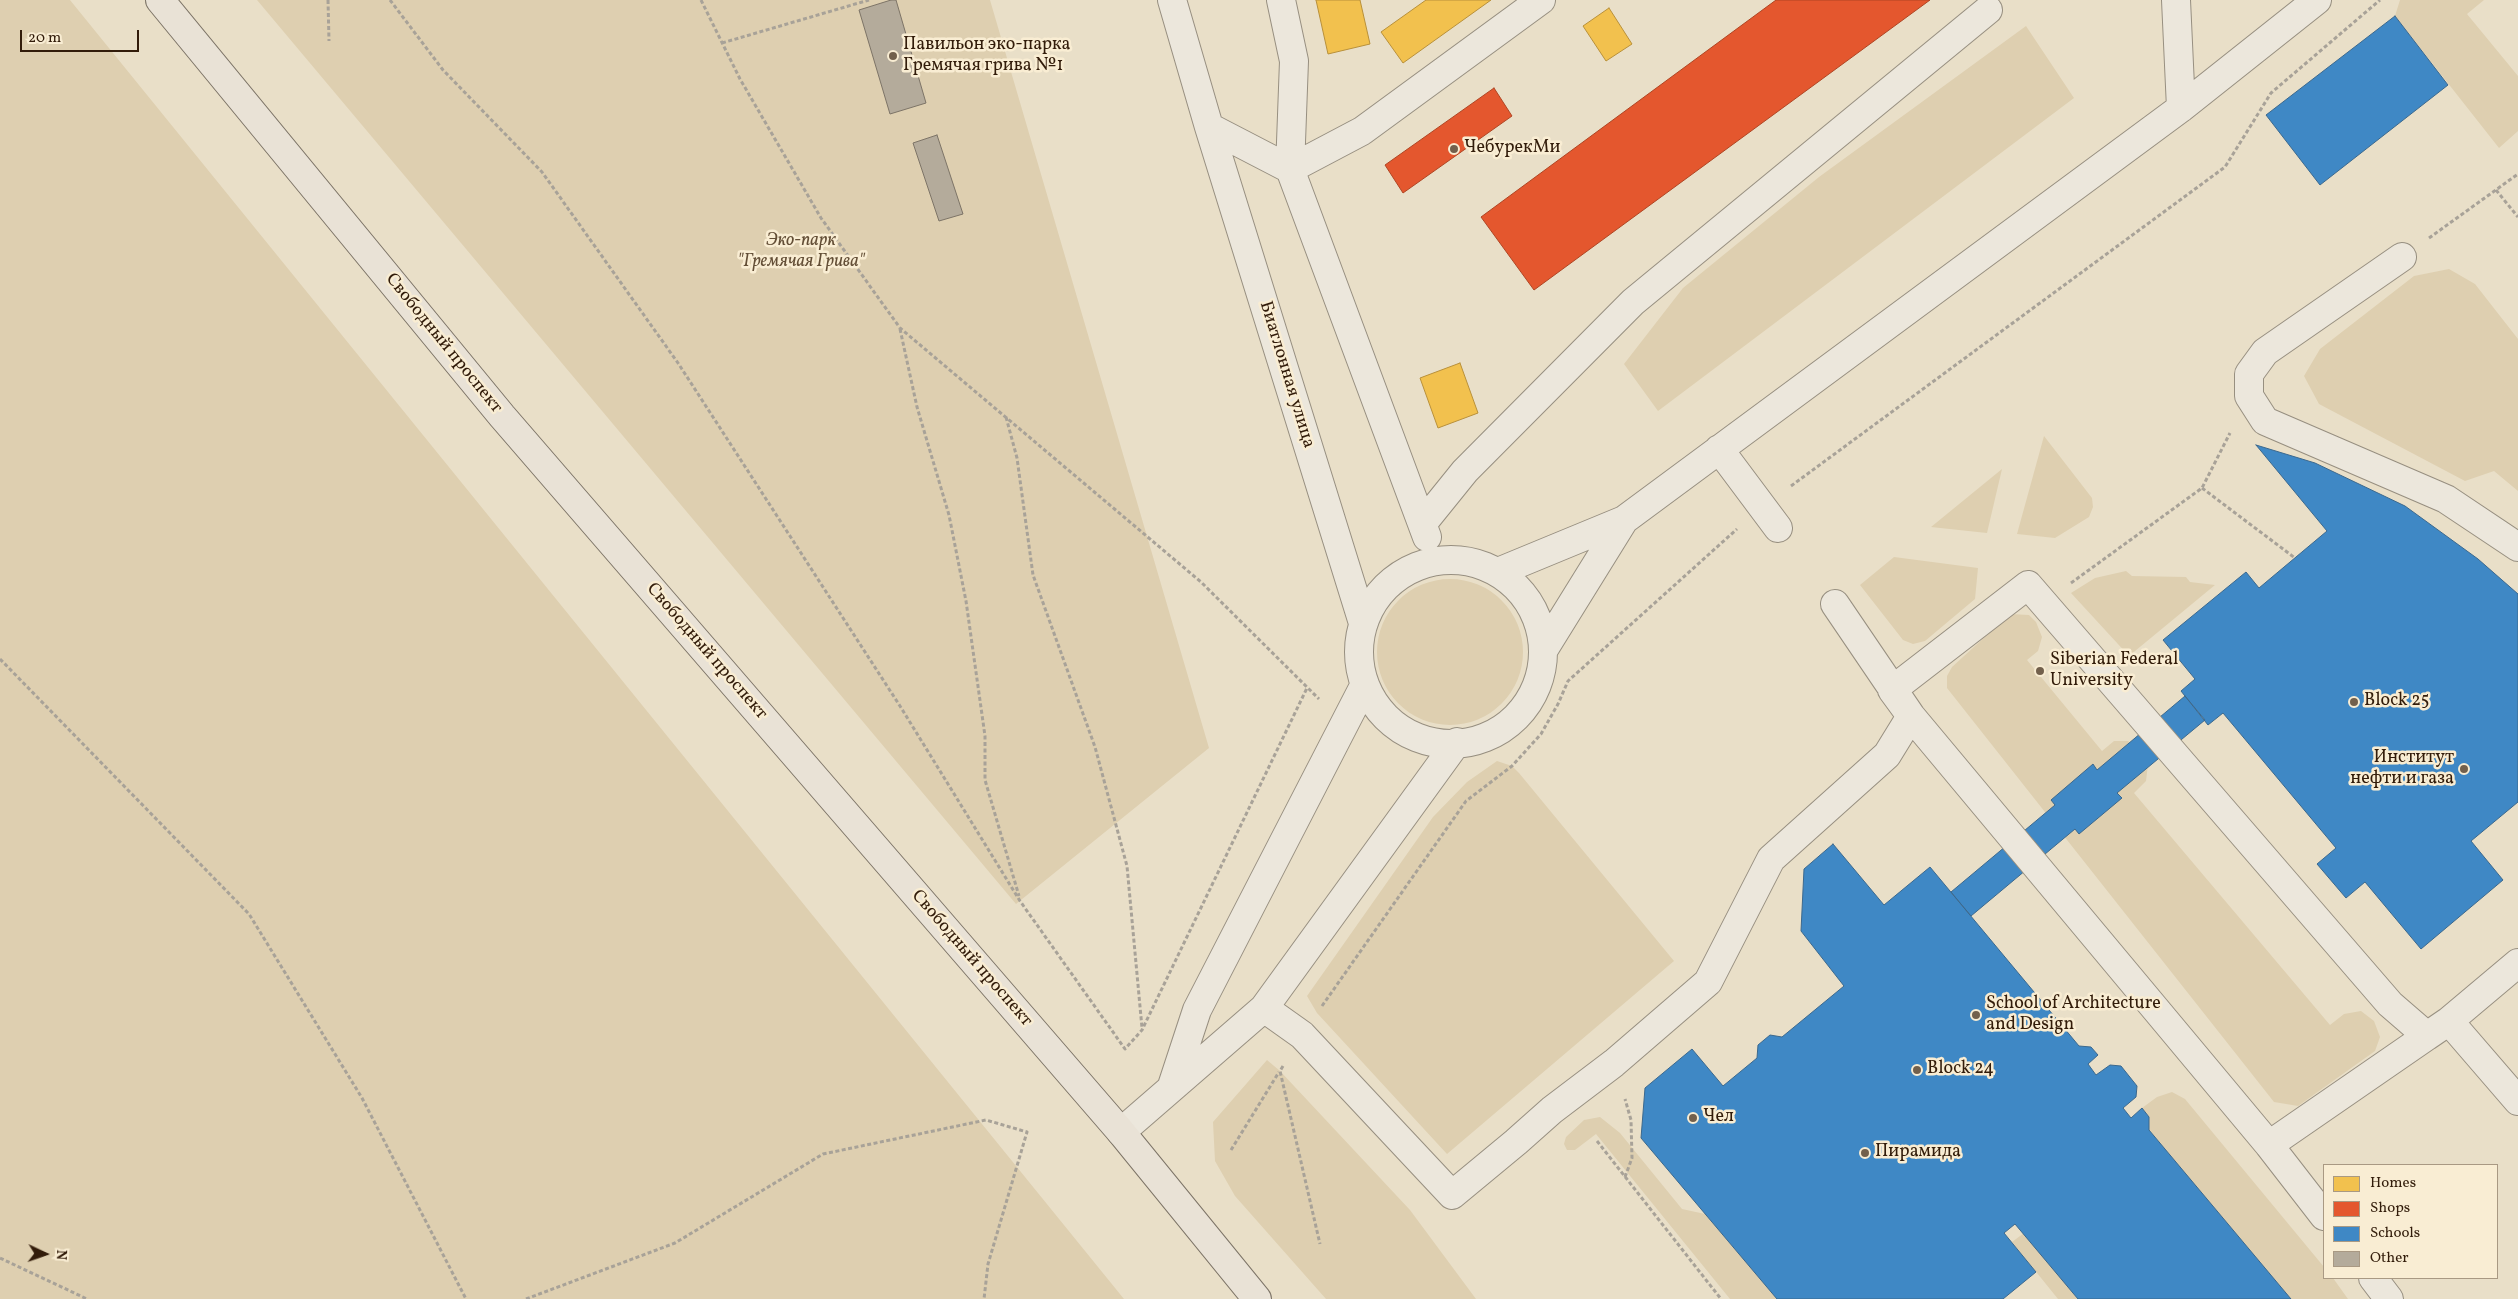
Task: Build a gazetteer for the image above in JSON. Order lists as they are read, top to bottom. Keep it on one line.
{"streets":{"main road":["Свободный проспект"],"street":["Биатлонная улица"]},"parks":["Эко-парк \"Гремячая Грива\""],"places":["Павильон эко-парка Гремячая грива №1","ЧебурекМи","Siberian Federal University","Block 25","Институт нефти и газа","School of Architecture and Design","Block 24","Чел","Пирамида"],"legend":["Homes","Shops","Schools","Other"],"scale_bar":"20 m","north":"right"}
